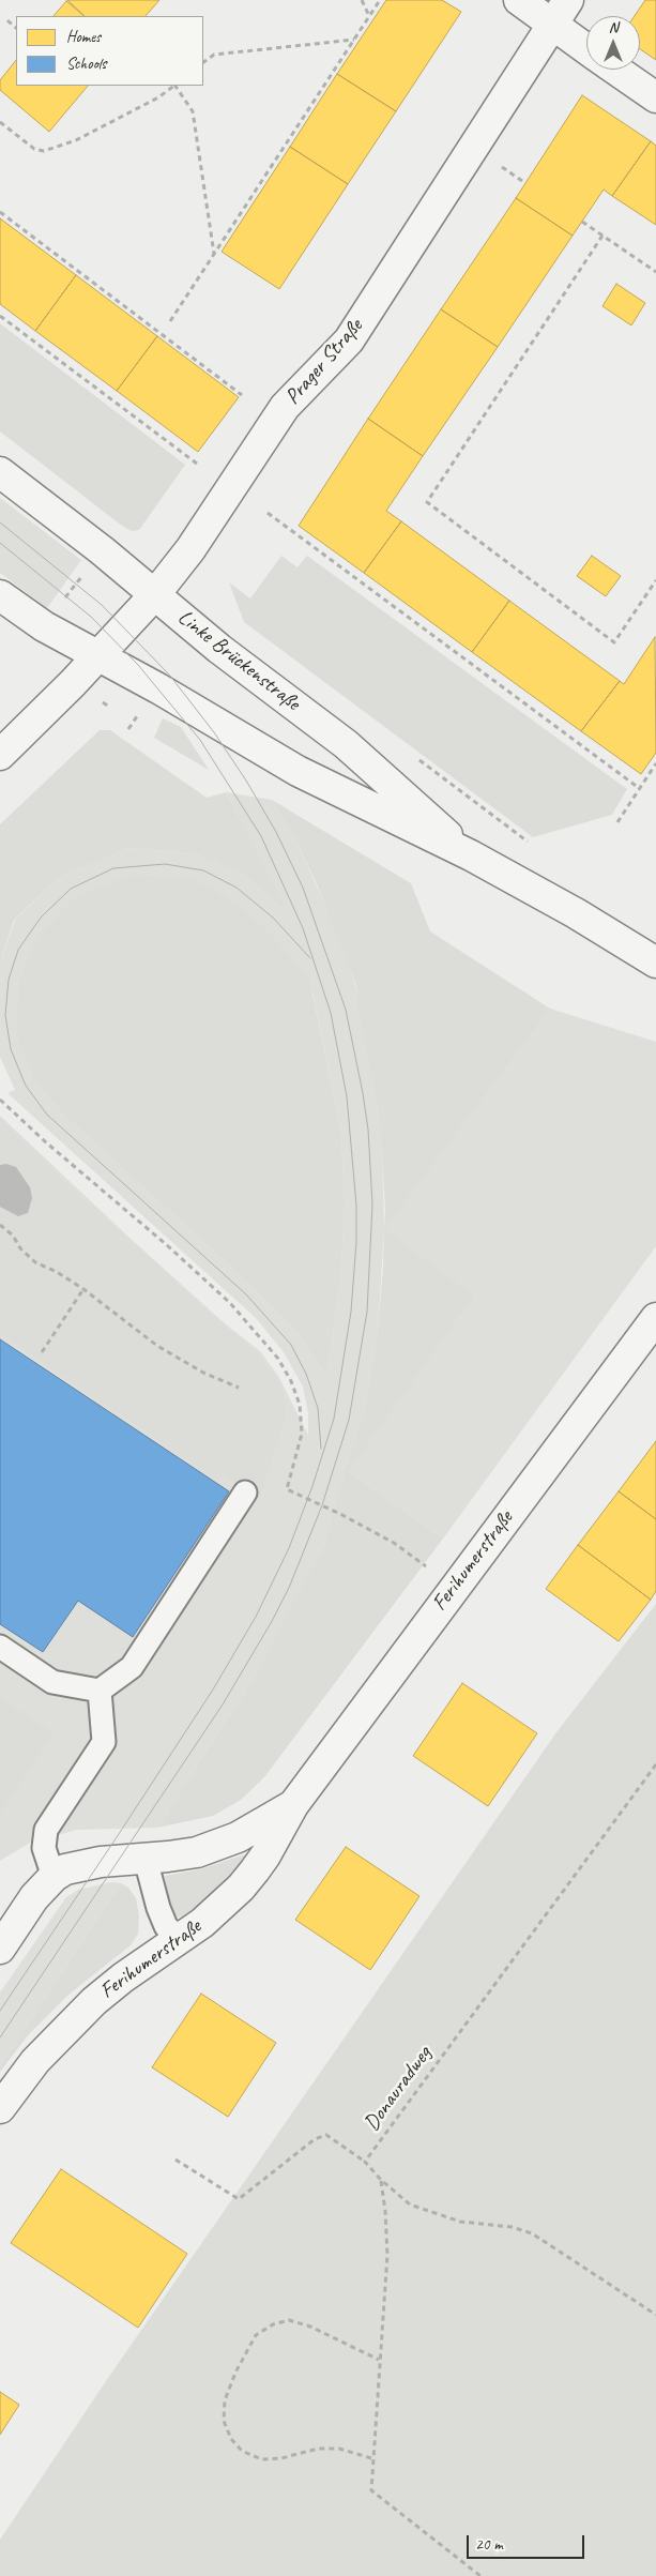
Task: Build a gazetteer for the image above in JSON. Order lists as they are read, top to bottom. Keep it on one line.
{"streets":{"street":["Prager Straße","Linke Brückenstraße","Ferihumerstraße"],"path":["Donauradweg"]},"crossings":[["Prager Straße","Linke Brückenstraße"]],"legend":["Homes","Schools"],"scale_bar":"20 m","north":"top"}
